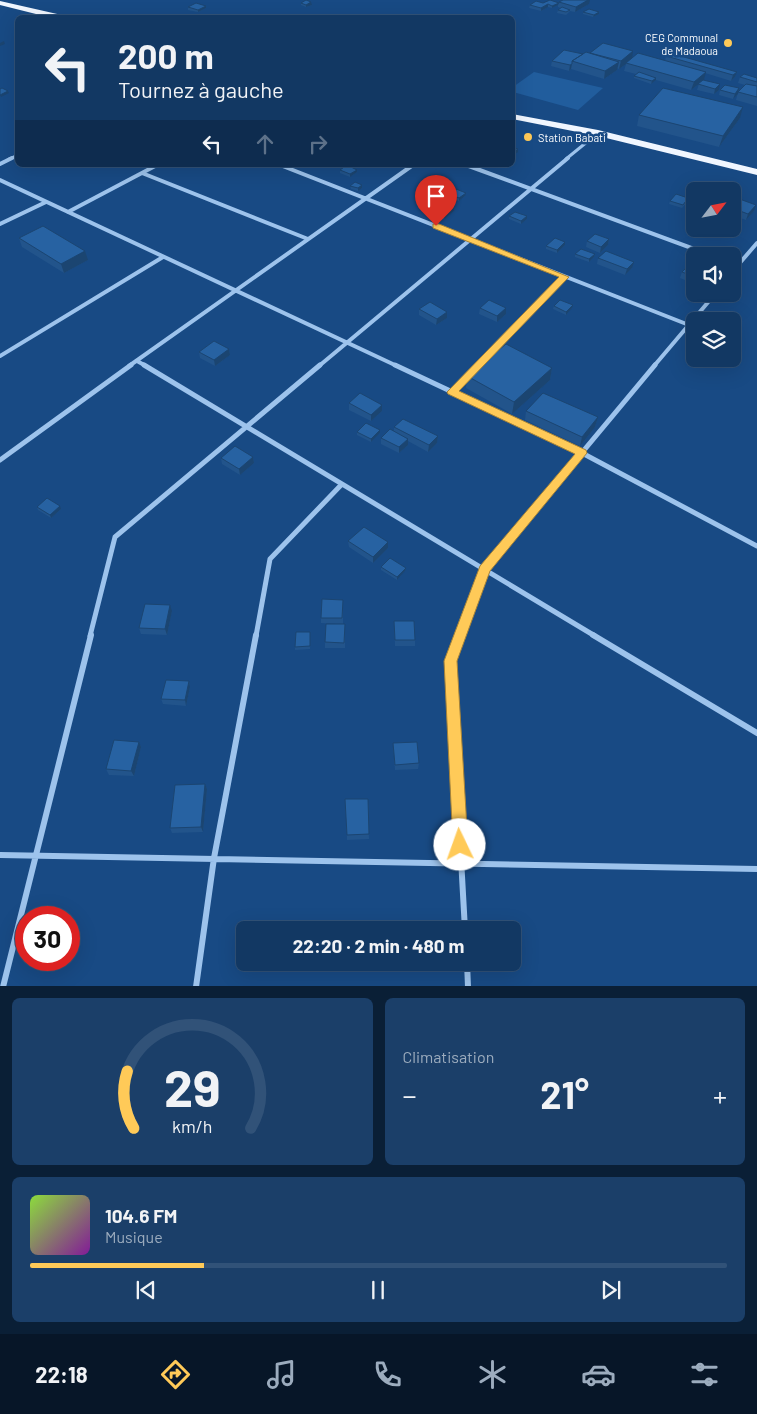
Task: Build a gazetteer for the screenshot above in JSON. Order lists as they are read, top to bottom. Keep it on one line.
{"places":["CEG Communal de Madaoua","Station Babati"],"north":"top right","page":{"turn":["200 m","Tournez à gauche"],"limit":"30","trip":"22:20 · 2 min · 480 m","tile":"Climatisation","heat":["−","21°","+"],"song":["104.6 FM","Musique"],"tabs":"22:18","gauge":["29","km/h"]}}
